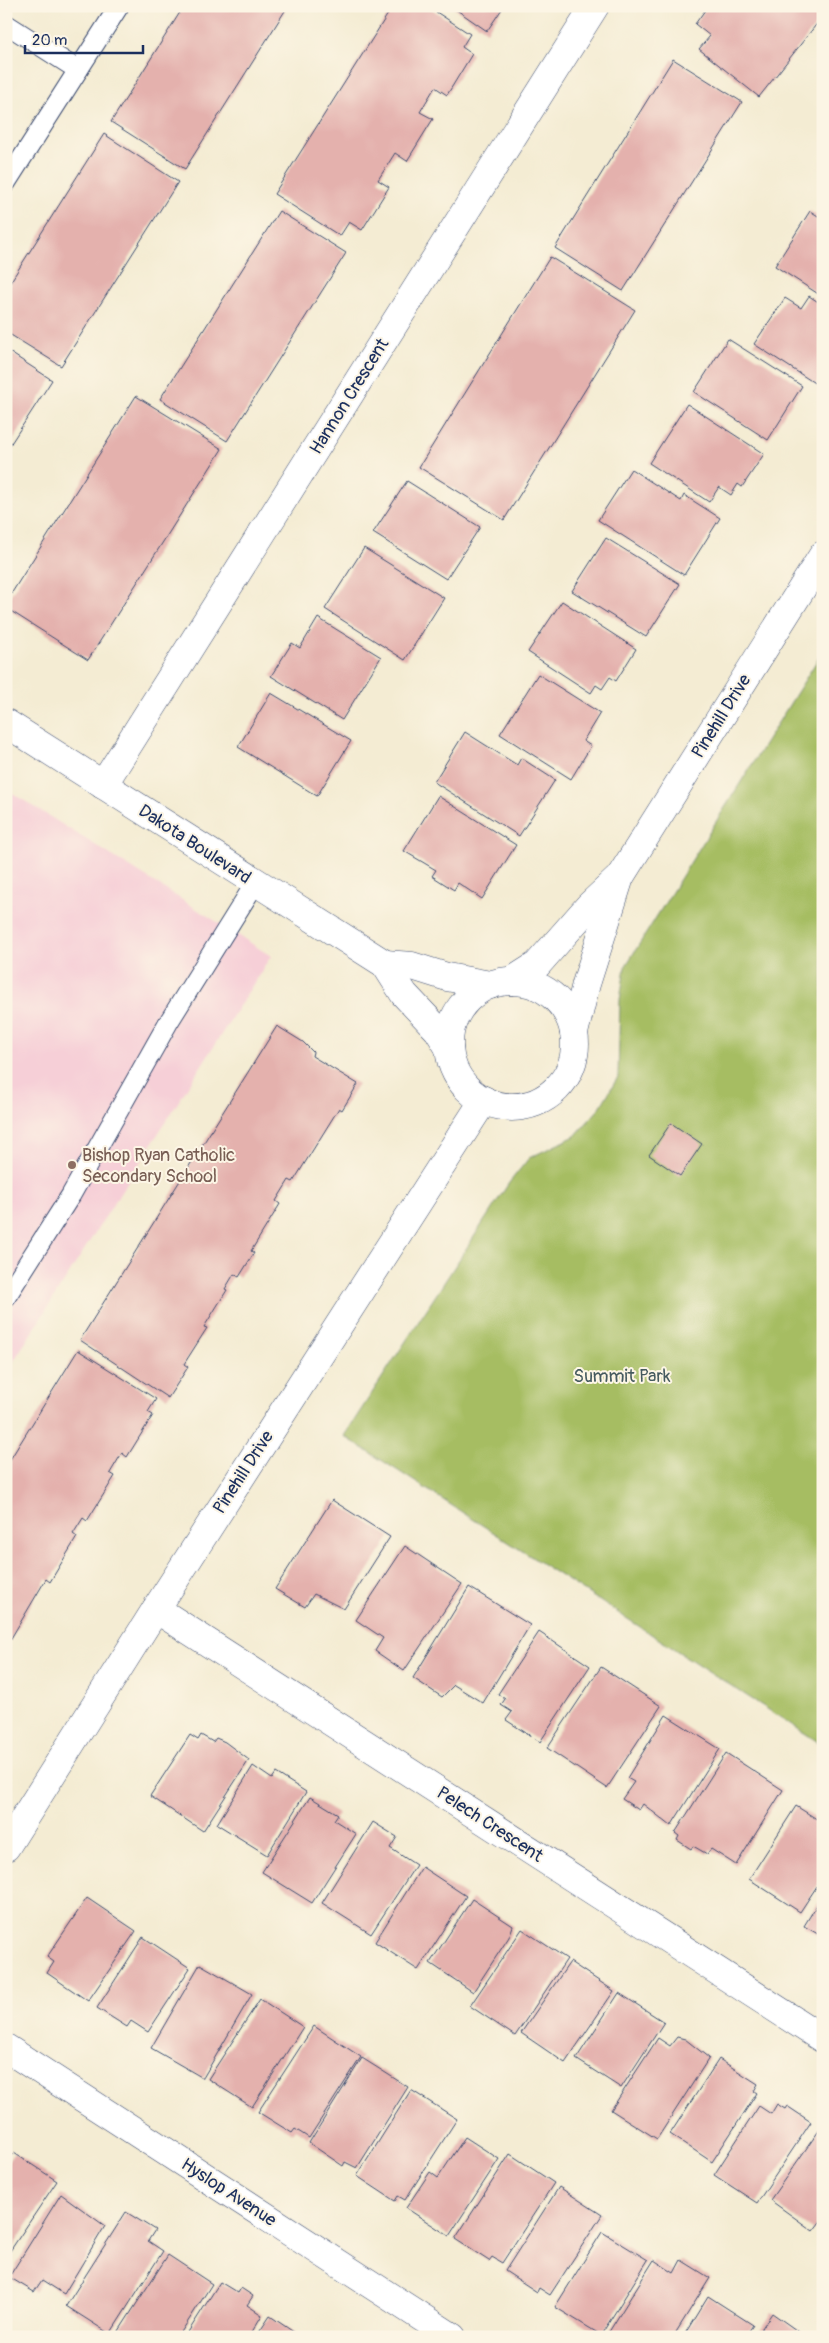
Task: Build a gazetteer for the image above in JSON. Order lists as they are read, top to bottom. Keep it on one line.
{"streets":{"street":["Hannon Crescent","Pinehill Drive","Dakota Boulevard","Pelech Crescent","Hyslop Avenue"]},"crossings":[["Hannon Crescent","Dakota Boulevard"],["Pinehill Drive","Dakota Boulevard"],["Pinehill Drive","Pelech Crescent"]],"parks":["Summit Park"],"places":["Bishop Ryan Catholic Secondary School"],"scale_bar":"20 m"}
